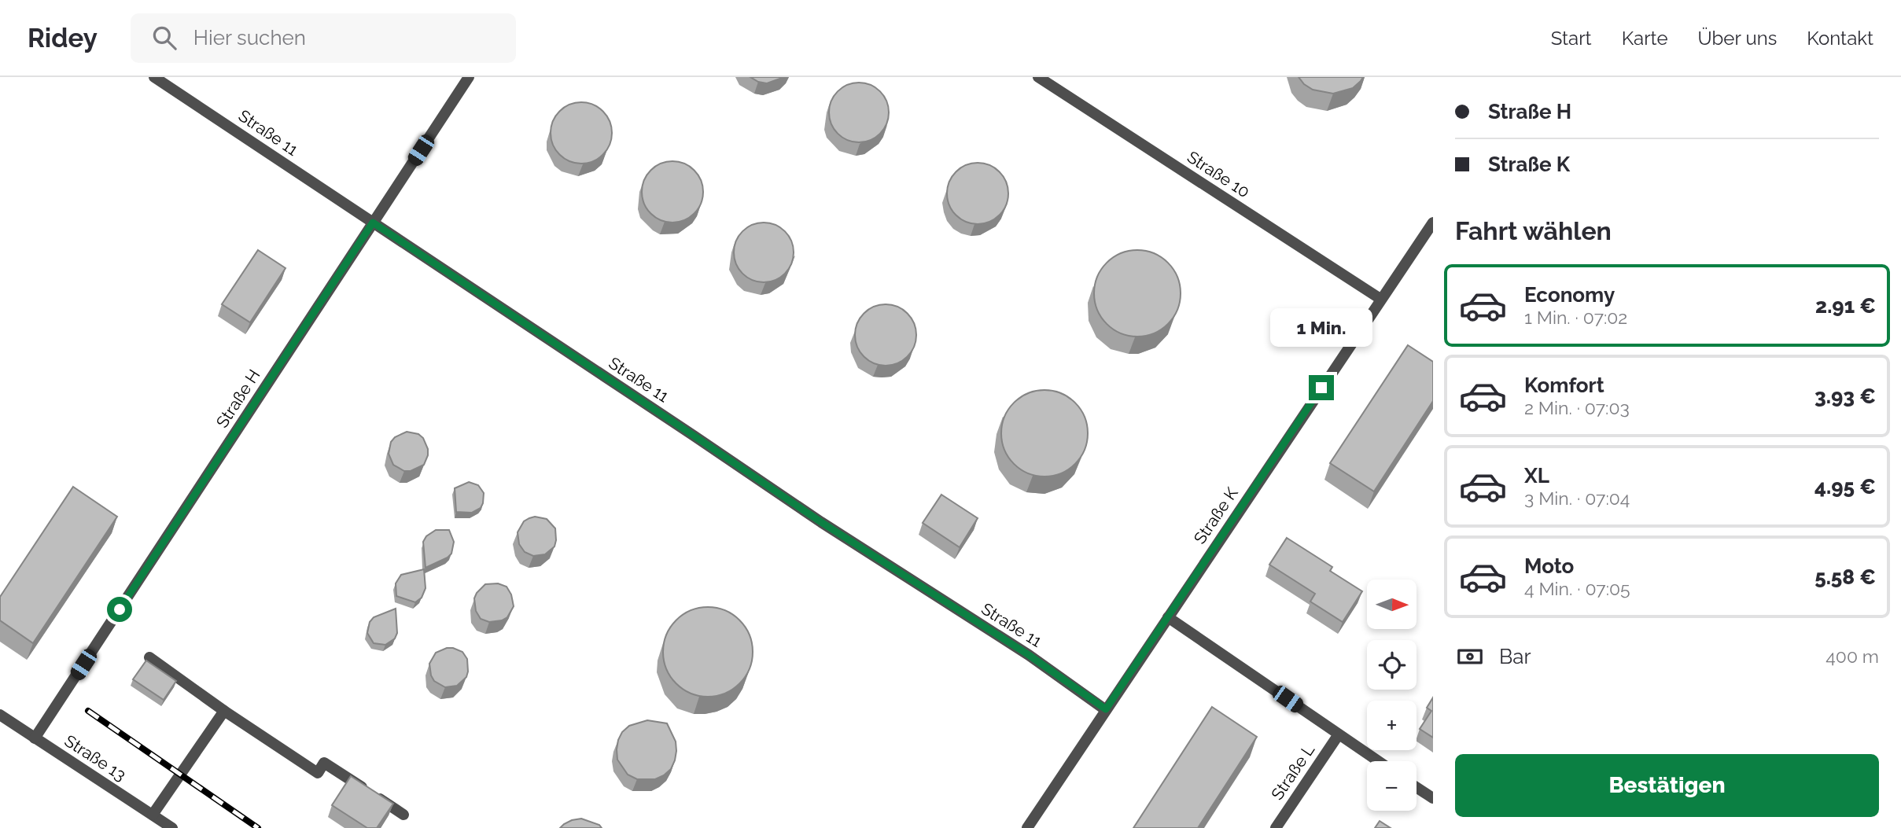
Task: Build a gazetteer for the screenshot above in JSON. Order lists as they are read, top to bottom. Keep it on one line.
{"streets":{"lane":["Straße 11","Straße 10","Straße H","Straße K","Straße 13","Straße L"]},"crossings":[["Straße 11","Straße H"],["Straße 11","Straße K"],["Straße 10","Straße K"],["Straße H","Straße 13"]],"north":"right","page":{"header":"Ridey","search":"Hier suchen","nav":["Start","Karte","Über uns","Kontakt"],"banner":["Straße H","Straße K"],"heading":"Fahrt wählen","list":[{"name":"Economy","note":"1 Min. · 07:02","value":"2.91 €"},{"name":"Komfort","note":"2 Min. · 07:03","value":"3.93 €"},{"name":"XL","note":"3 Min. · 07:04","value":"4.95 €"},{"name":"Moto","note":"4 Min. · 07:05","value":"5.58 €"}],"bubble":"1 Min.","map_buttons":["+","−"],"pay":["Bar","400 m"],"buttons":"Bestätigen"}}
